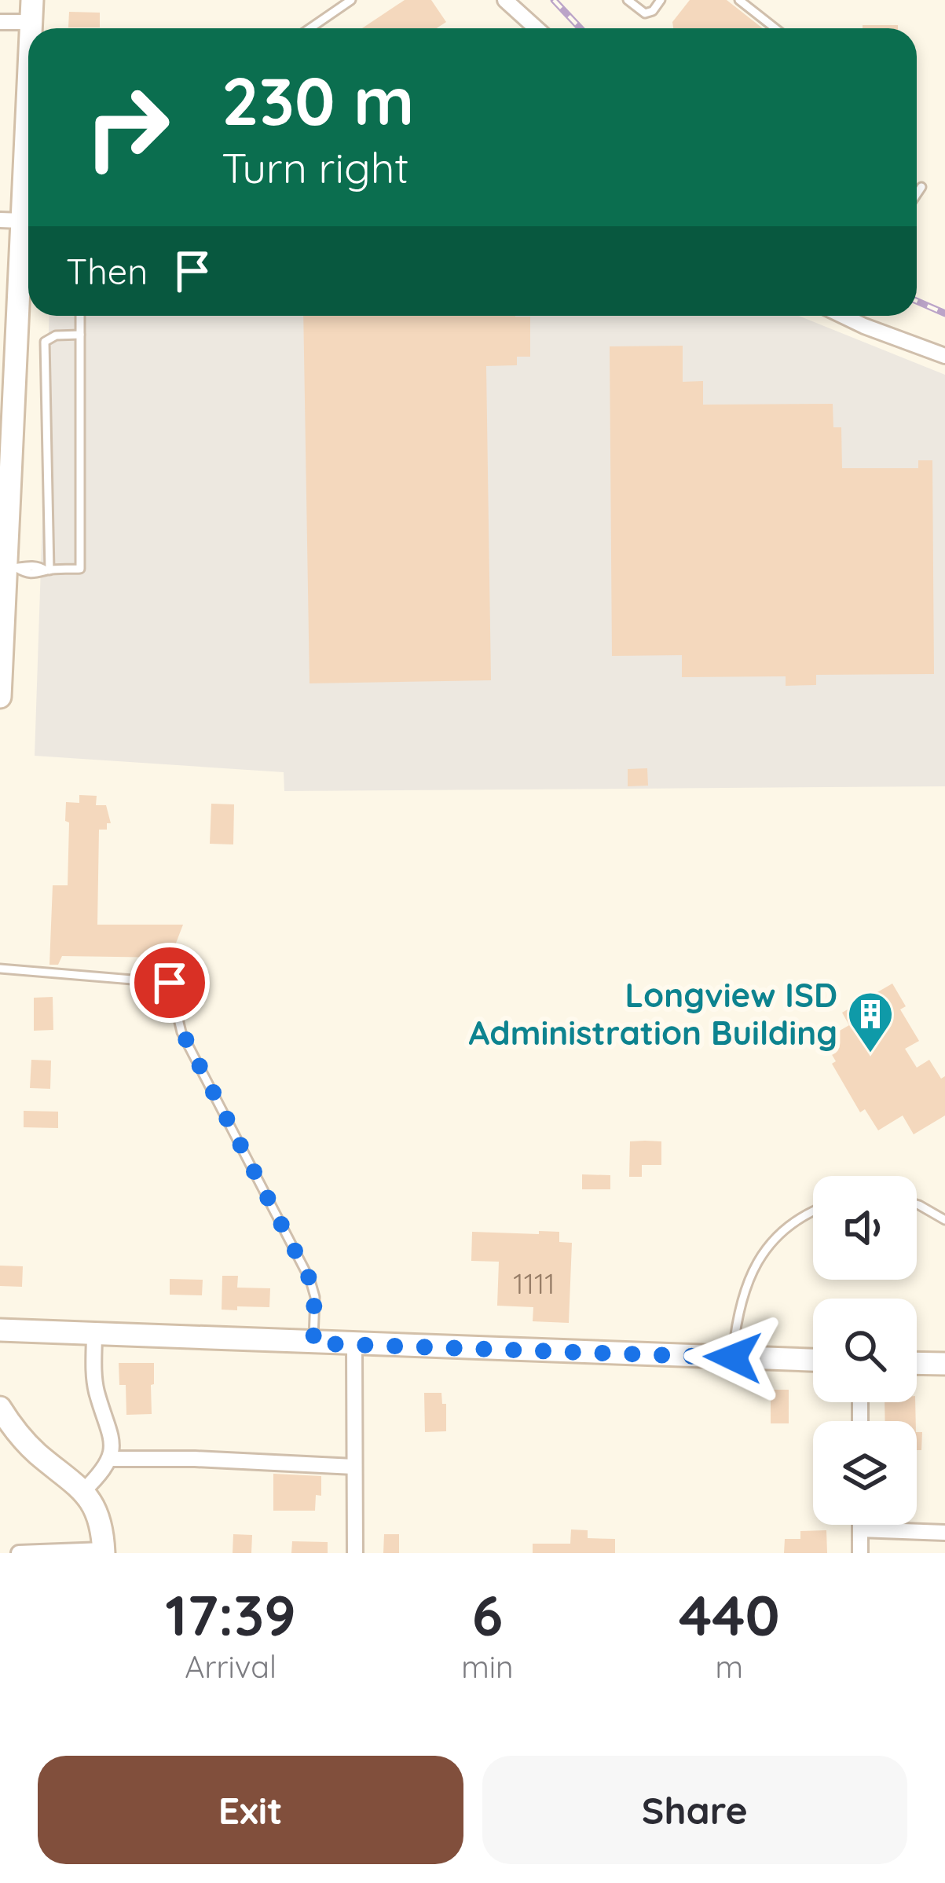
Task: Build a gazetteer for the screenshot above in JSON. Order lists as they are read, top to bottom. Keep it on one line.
{"places":{"building":["Longview ISD Administration Building"]},"house_numbers":["1111"],"page":{"turn":["230 m","Turn right"],"then":"Then","eta":["17:39","Arrival","6","min","440","m"],"buttons":["Exit","Share"]}}
